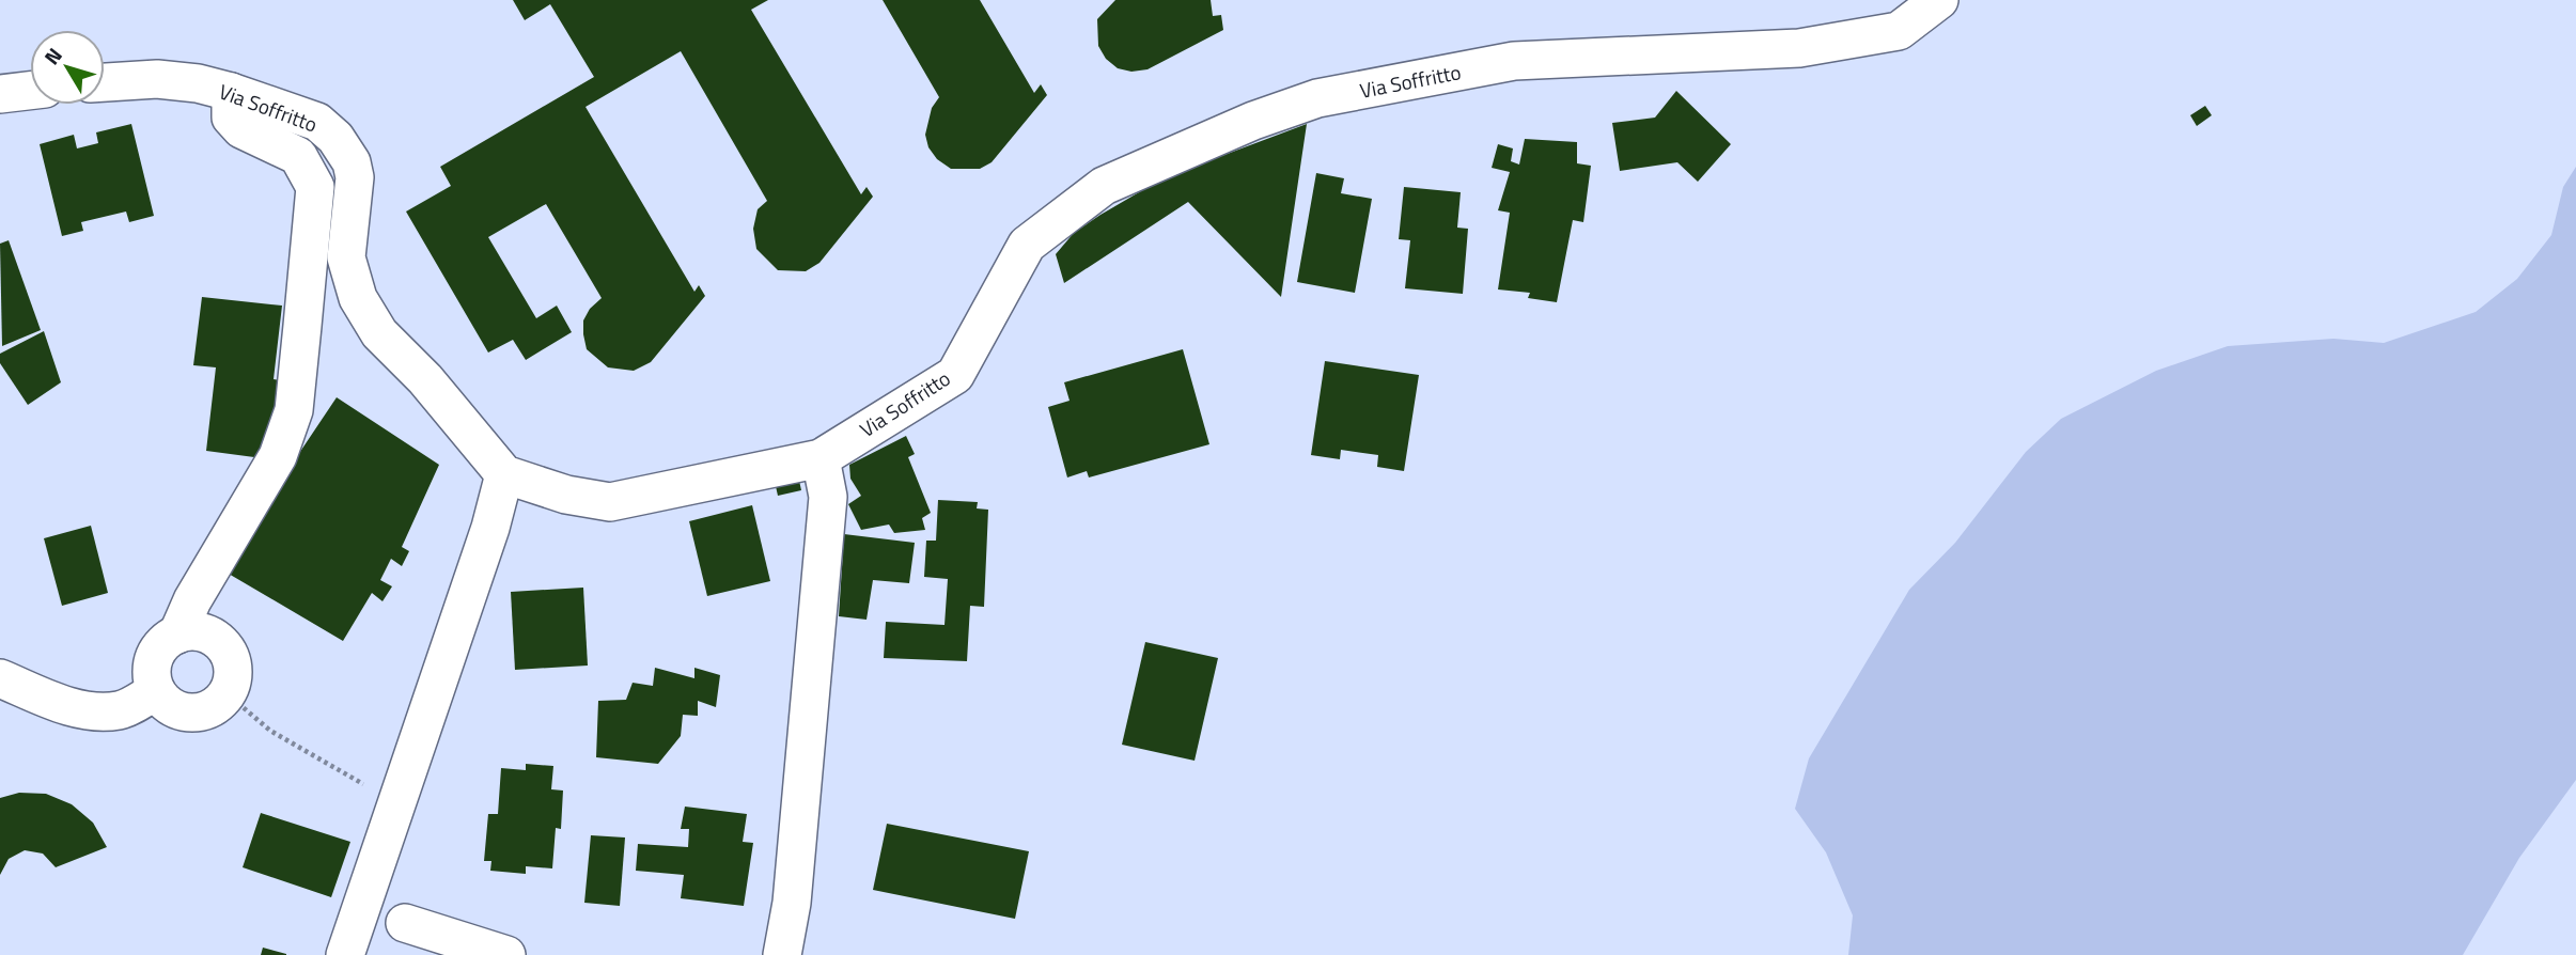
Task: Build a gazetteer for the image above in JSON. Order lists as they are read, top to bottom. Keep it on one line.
{"streets":{"street":["Via Soffritto"]},"north":"top left"}
